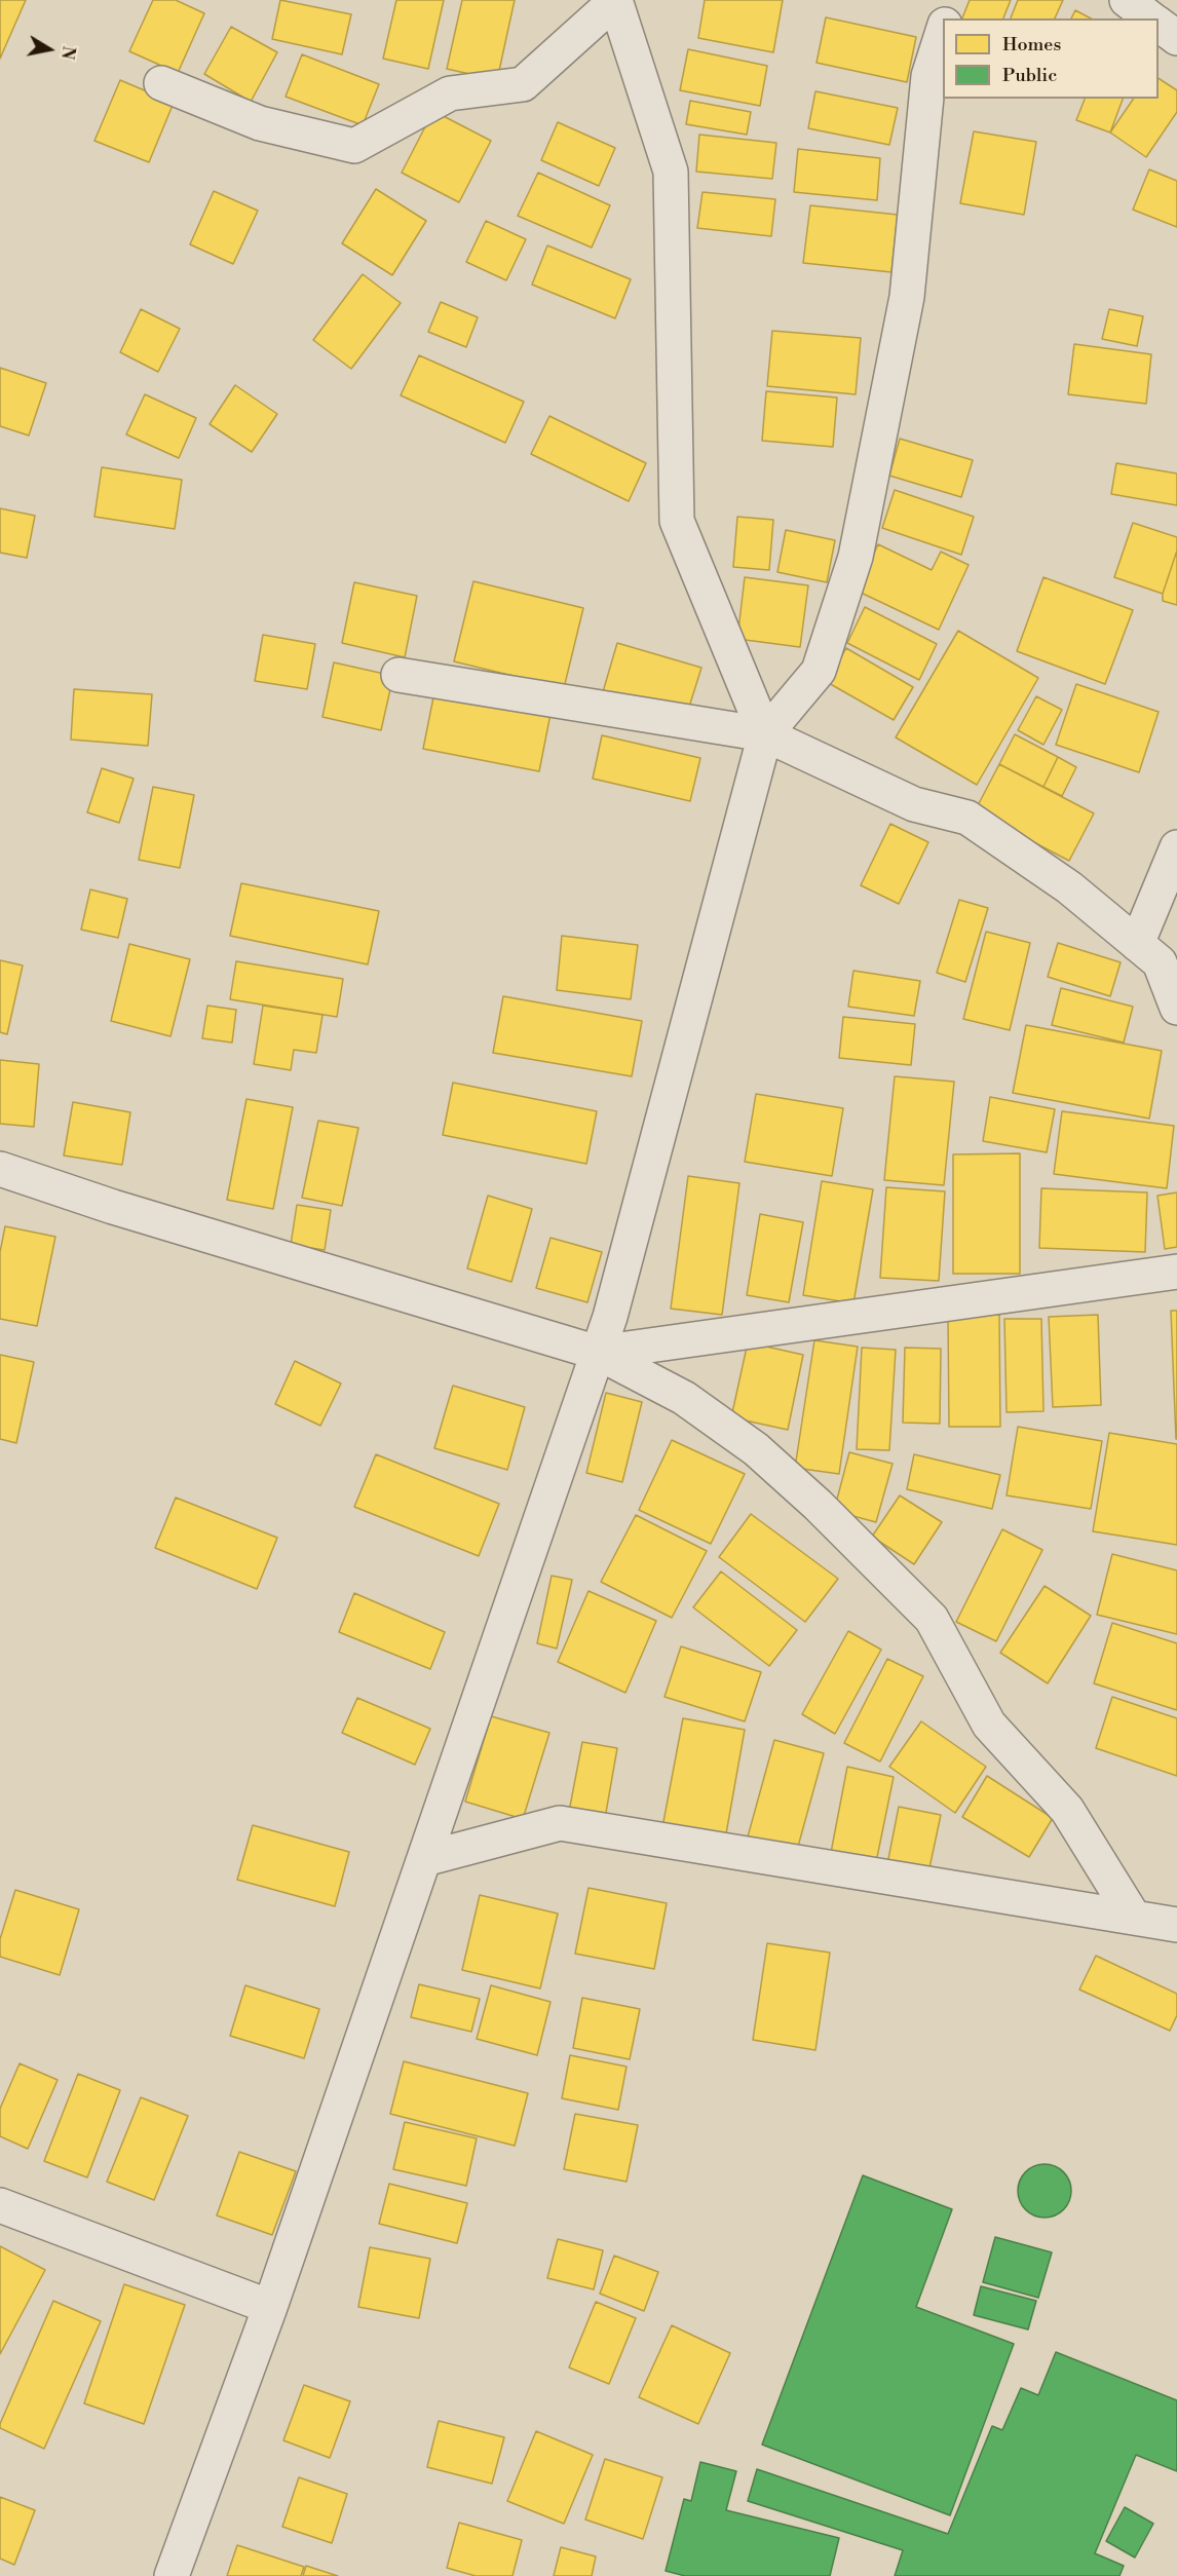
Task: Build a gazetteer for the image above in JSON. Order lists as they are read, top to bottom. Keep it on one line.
{"legend":["Homes","Public"],"north":"right"}
